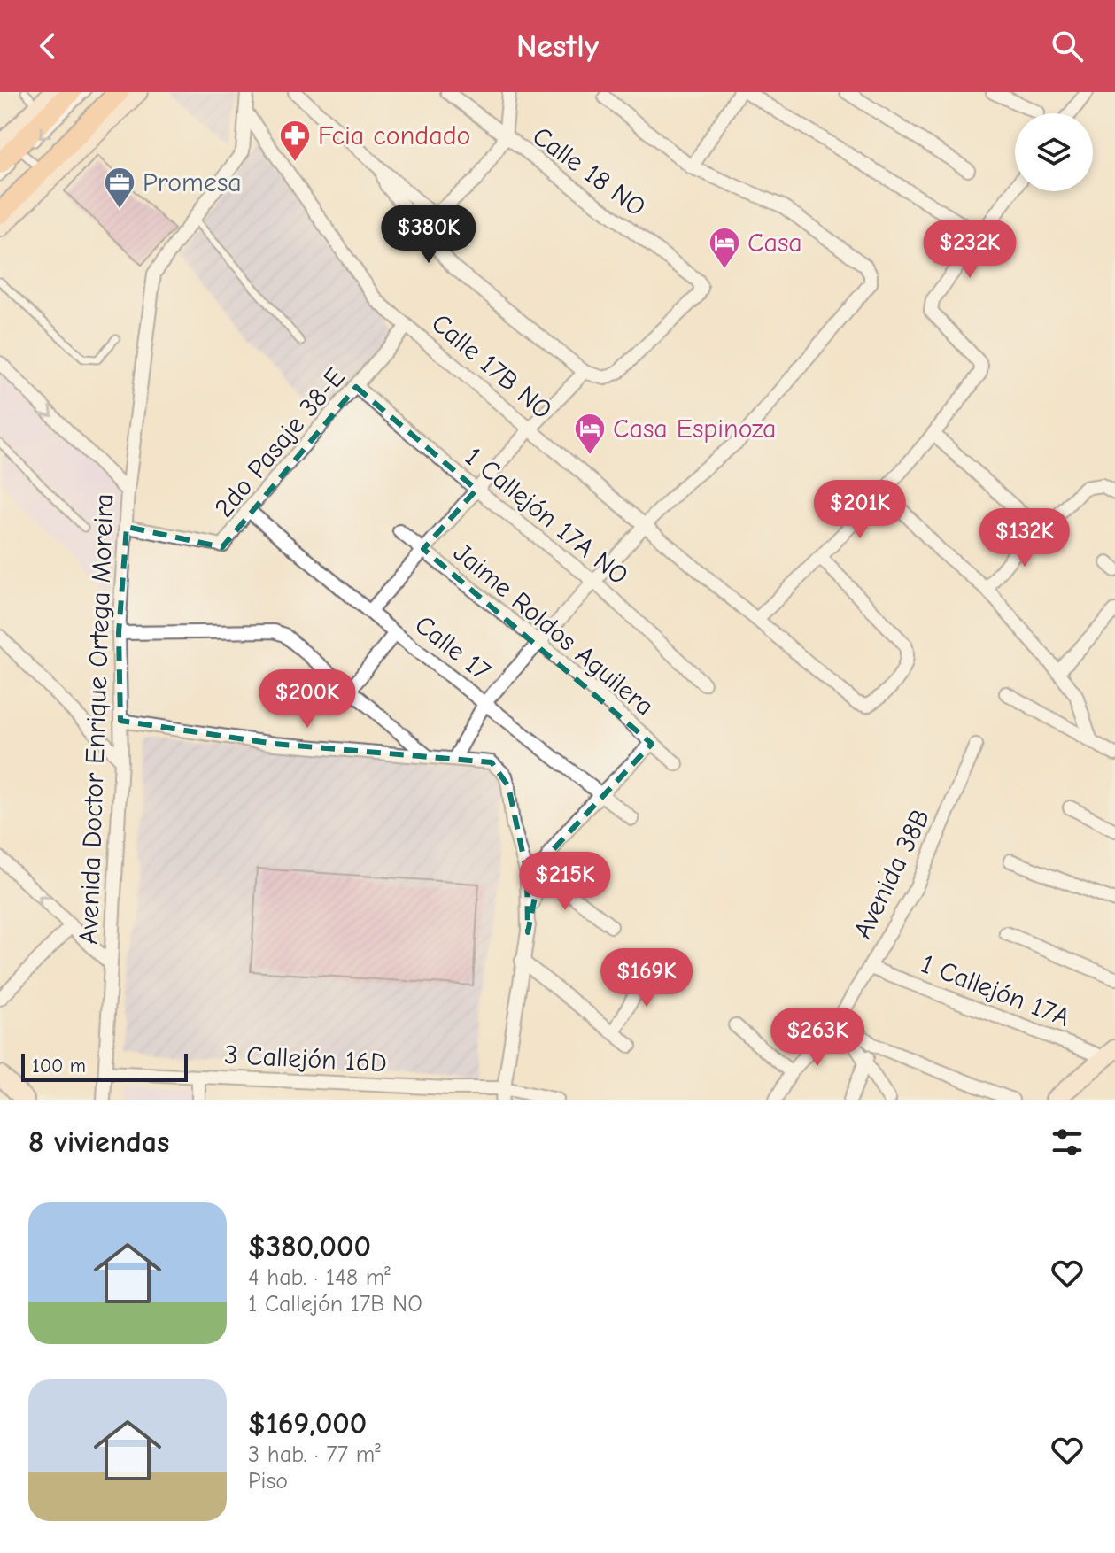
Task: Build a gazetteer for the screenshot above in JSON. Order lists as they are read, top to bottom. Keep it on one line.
{"streets":{"street":["Calle 18 NO","Calle 17B NO","2do Pasaje 38-E","1 Callejón 17A NO","Jaime Roldos Aguilera","Calle 17","Avenida Doctor Enrique Ortega Moreira","Avenida 38B","1 Callejón 17A","3 Callejón 16D"]},"crossings":[["Calle 17B NO","2do Pasaje 38-E"],["Calle 17B NO","Avenida Doctor Enrique Ortega Moreira"],["2do Pasaje 38-E","1 Callejón 17A NO"],["2do Pasaje 38-E","Calle 17"],["2do Pasaje 38-E","Avenida Doctor Enrique Ortega Moreira"],["Avenida Doctor Enrique Ortega Moreira","3 Callejón 16D"],["Avenida 38B","1 Callejón 17A"]],"places":{"pharmacy":["Fcia condado"],"office":["Promesa"],"hotel":["Casa","Casa Espinoza"]},"scale_bar":"100 m","page":{"header":"Nestly","price":["$380K","$232K","$201K","$132K","$200K","$215K","$169K","$263K"],"scale":"100 m","heading":"8 viviendas","list":[{"name":"$380,000","note":"4 hab. · 148 m² · 1 Callejón 17B NO"},{"name":"$169,000","note":"3 hab. · 77 m² · Piso"}]}}
